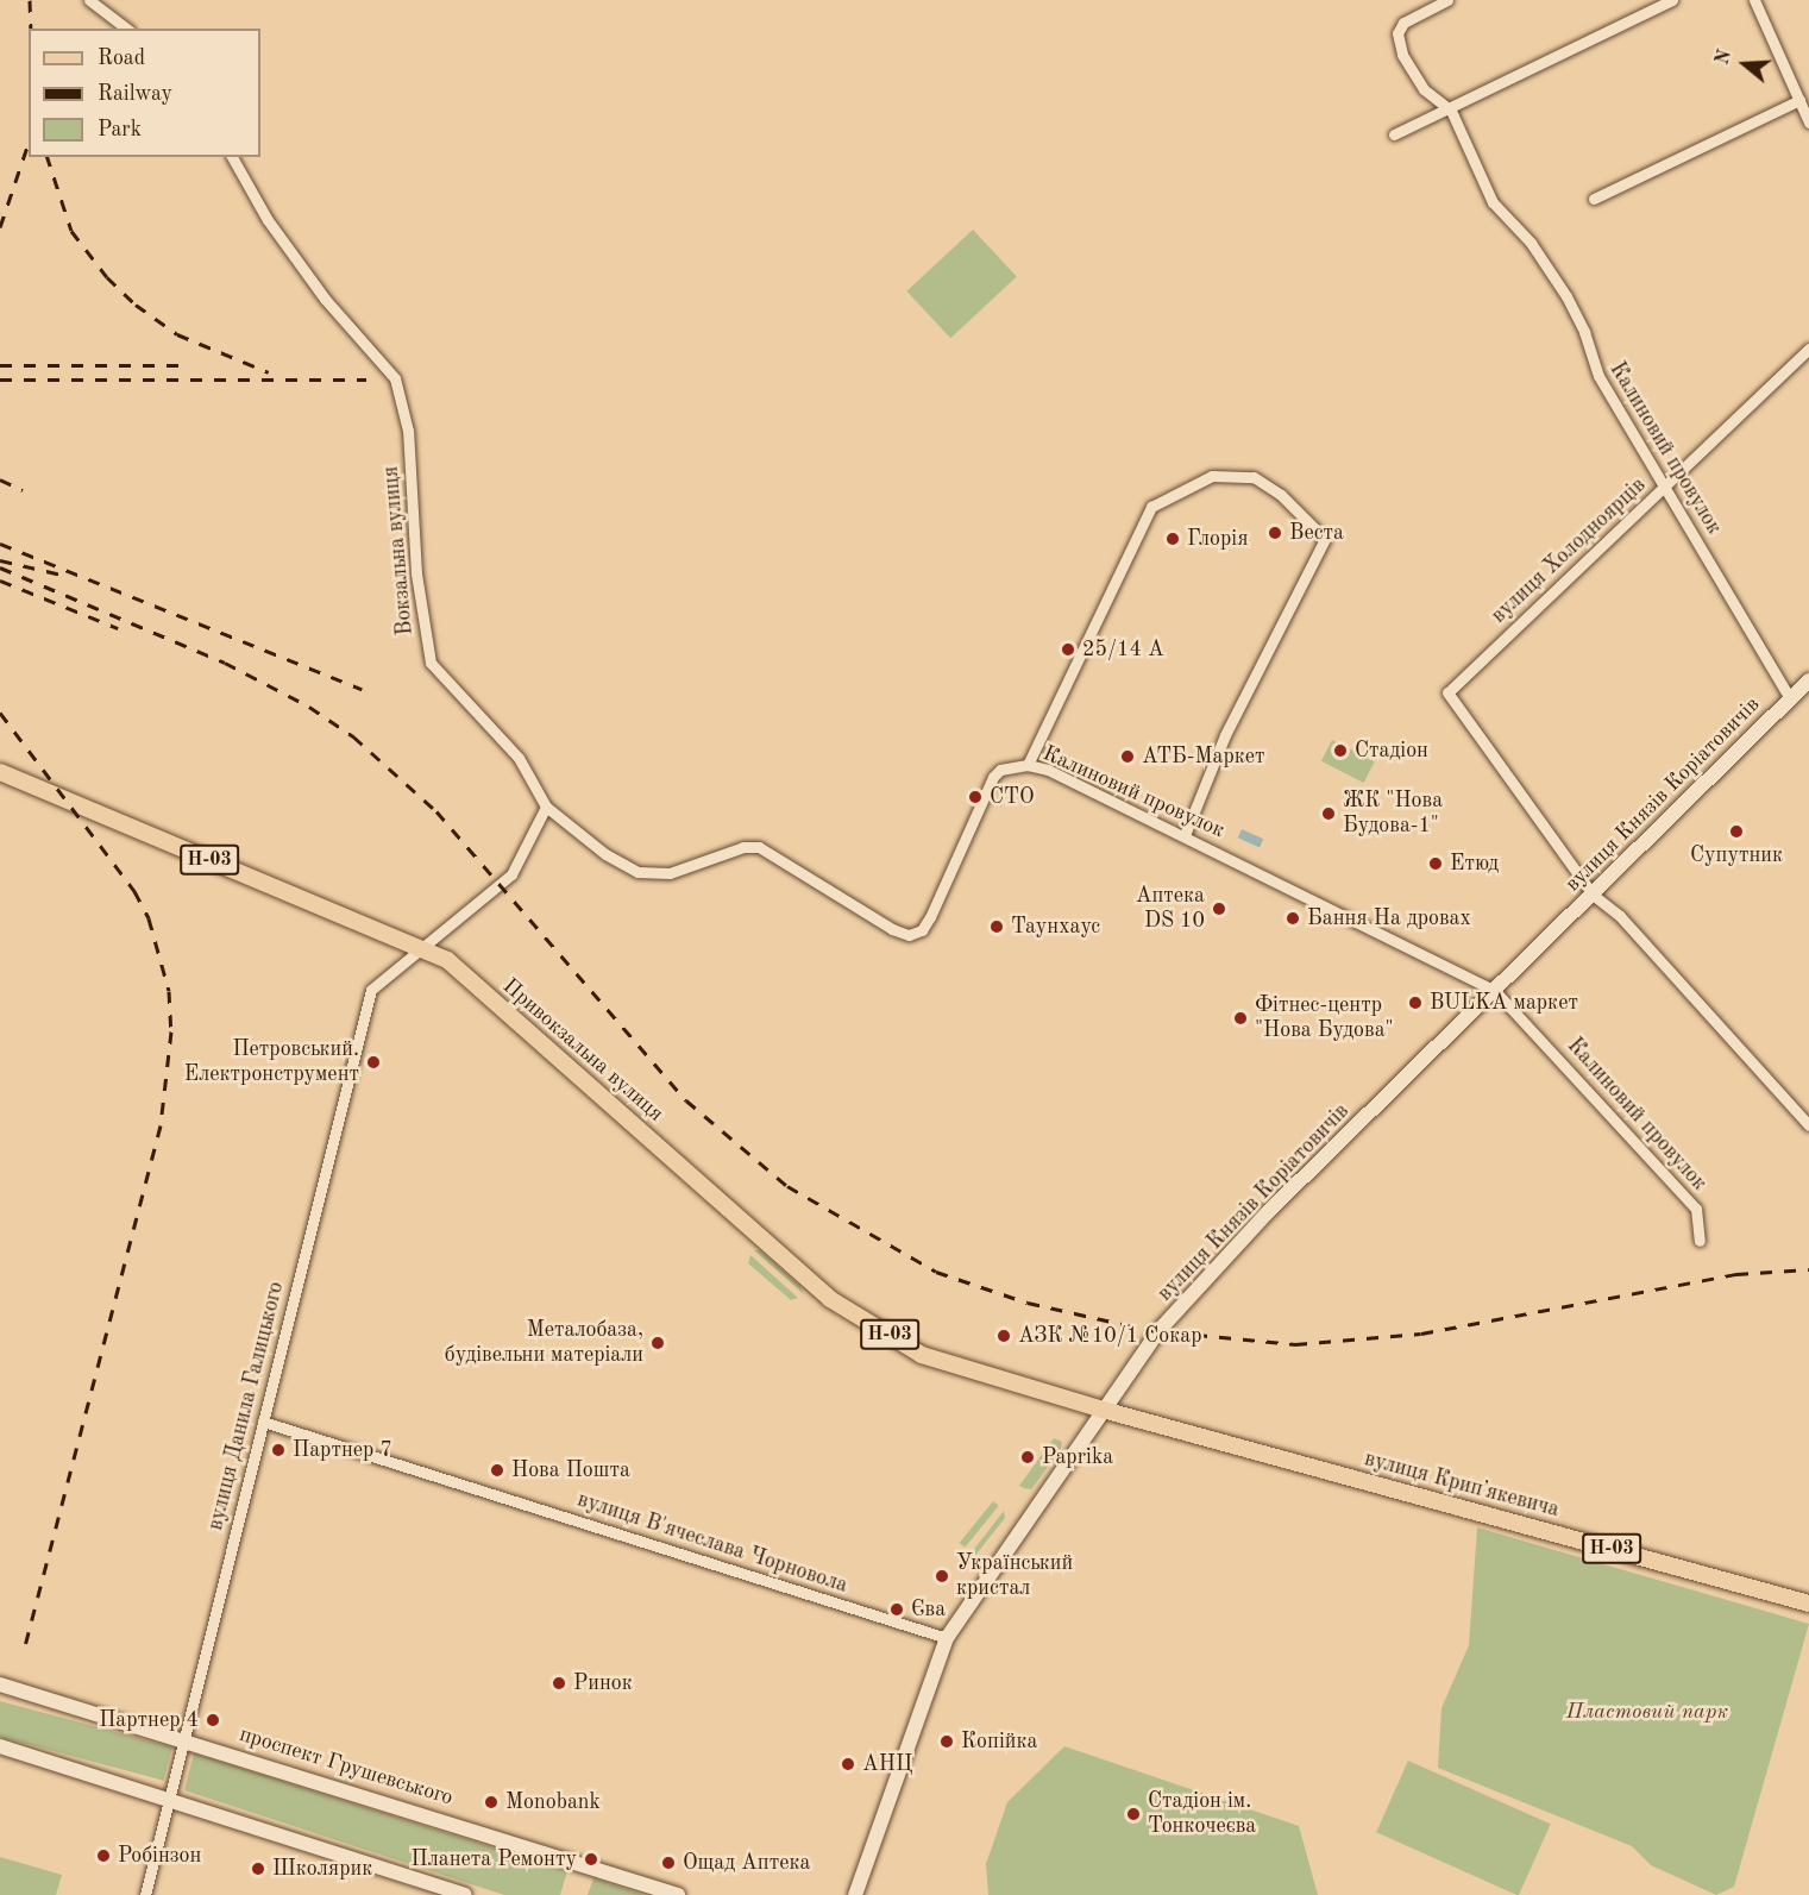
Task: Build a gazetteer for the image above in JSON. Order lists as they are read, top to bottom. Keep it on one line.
{"streets":{"main road":["вулиця Князів Коріатовичів","Н-03","Привокзальна вулиця","вулиця Крипʼякевича","проспект Грушевського"],"street":["Калиновий провулок","Вокзальна вулиця","вулиця Холодноярців","вулиця Данила Галицького","вулиця В'ячеслава Чорновола"]},"crossings":[["Калиновий провулок","Вокзальна вулиця"],["Калиновий провулок","вулиця Холодноярців"],["Калиновий провулок","вулиця Князів Коріатовичів"],["вулиця Холодноярців","вулиця Князів Коріатовичів"],["вулиця Князів Коріатовичів","Привокзальна вулиця"],["вулиця Князів Коріатовичів","вулиця Крипʼякевича"],["вулиця Князів Коріатовичів","вулиця В'ячеслава Чорновола"],["Привокзальна вулиця","вулиця Данила Галицького"],["Привокзальна вулиця","вулиця Крипʼякевича"],["вулиця Данила Галицького","вулиця В'ячеслава Чорновола"],["вулиця Данила Галицького","проспект Грушевського"]],"parks":["Пластовий парк"],"places":["Веста","Глорія","25/14 А","Стадіон","АТБ-Маркет","СТО","ЖК \"Нова Будова-1\"","Супутник","Етюд","Аптека DS 10","Бання На дровах","Таунхаус","BULKA маркет","Фітнес-центр \"Нова Будова\"","Петровський. Електронструмент","АЗК №10/1 Сокар","Металобаза, будівельни матеріали","Партнер 7","Paprika","Нова Пошта","Український кристал","Єва","Ринок","Партнер 4","Копійка","АНЦ","Monobank","Стадіон ім. Тонкочеєва","Робінзон","Планета Ремонту","Ощад Аптека","Школярик"],"legend":["Road","Railway","Park"],"north":"left"}
